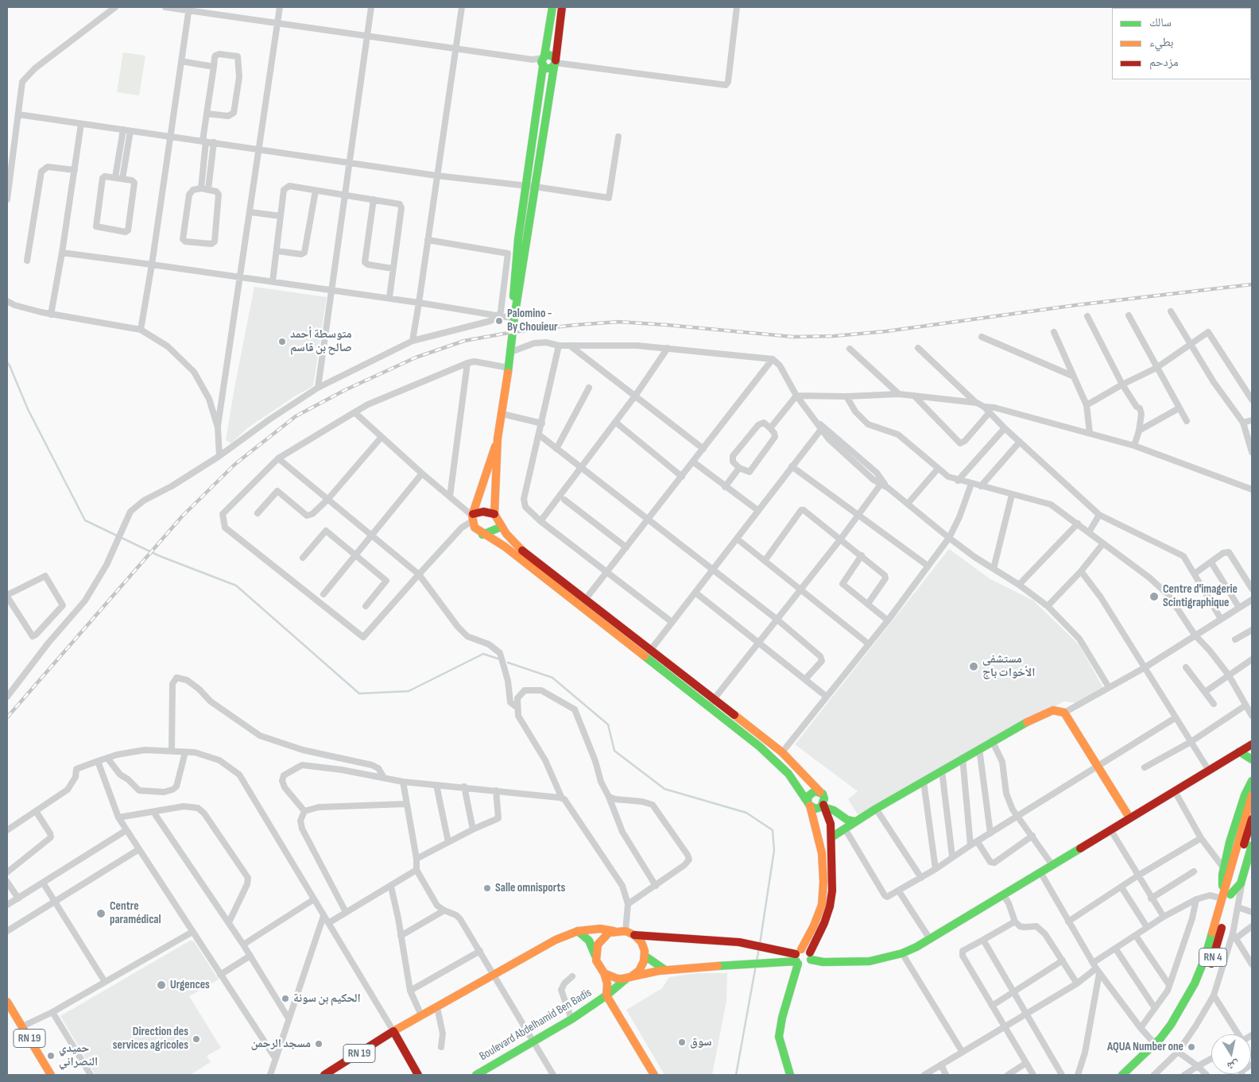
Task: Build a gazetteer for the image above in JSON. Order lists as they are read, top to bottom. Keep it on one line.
{"streets":{"main road":["RN 4","Boulevard Abdelhamid Ben Badis","RN 19"]},"places":["Palomino - By Chouieur","متوسطة أحمد صالح بن قاسم","Centre d'imagerie Scintigraphique","مستشفى الأخوات باج","Salle omnisports","Centre paramédical","Urgences","الحكيم بن سونة","Direction des services agricoles","سوق","مسجد الرحمن","AQUA Number one","حميدي النصراني"],"legend":["سالك","بطيء","مزدحم"],"north":"bottom"}
